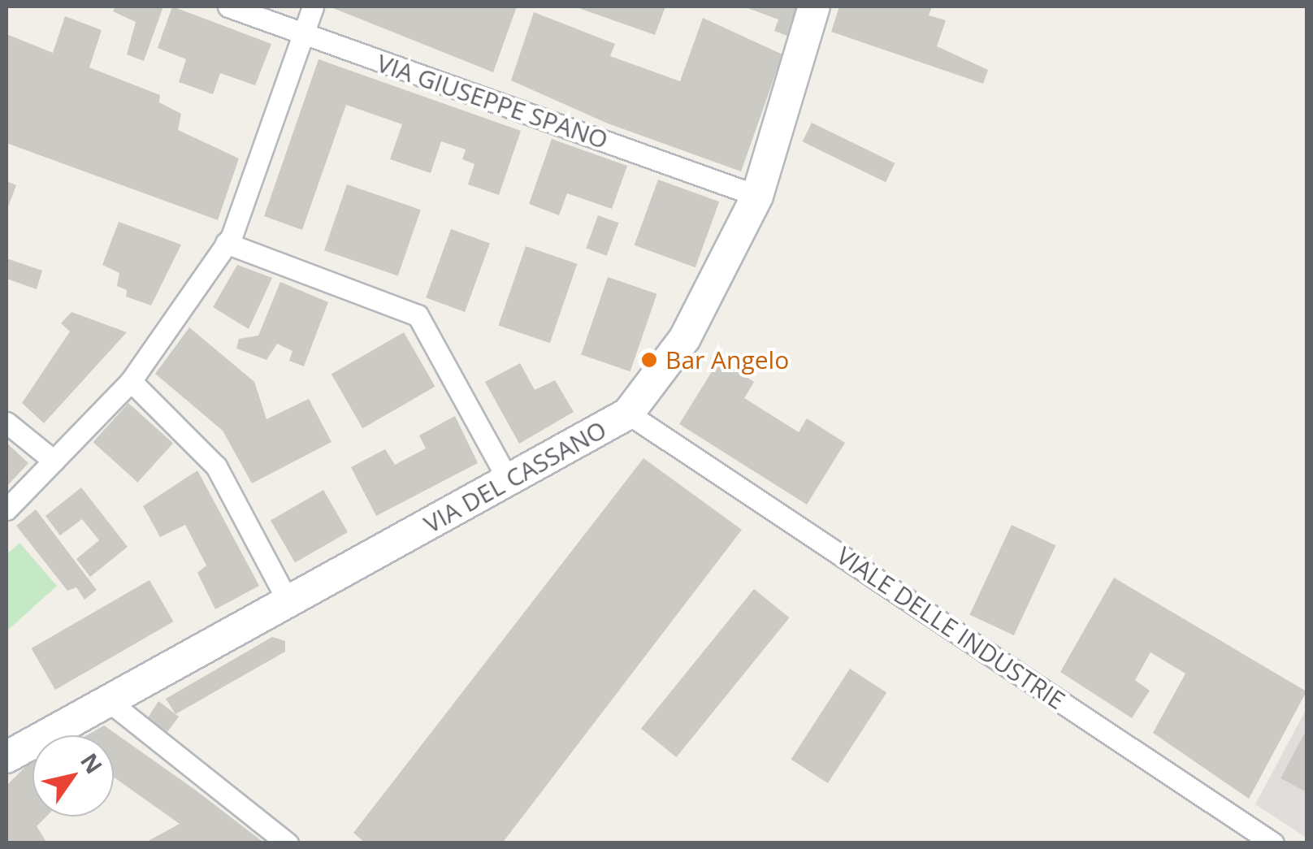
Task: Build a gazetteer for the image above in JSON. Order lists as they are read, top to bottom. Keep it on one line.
{"streets":{"main road":["VIA DEL CASSANO"],"street":["VIA GIUSEPPE SPANO","VIALE DELLE INDUSTRIE"]},"crossings":[["VIA GIUSEPPE SPANO","VIA DEL CASSANO"],["VIA DEL CASSANO","VIALE DELLE INDUSTRIE"]],"places":["Bar Angelo"],"north":"top right"}
